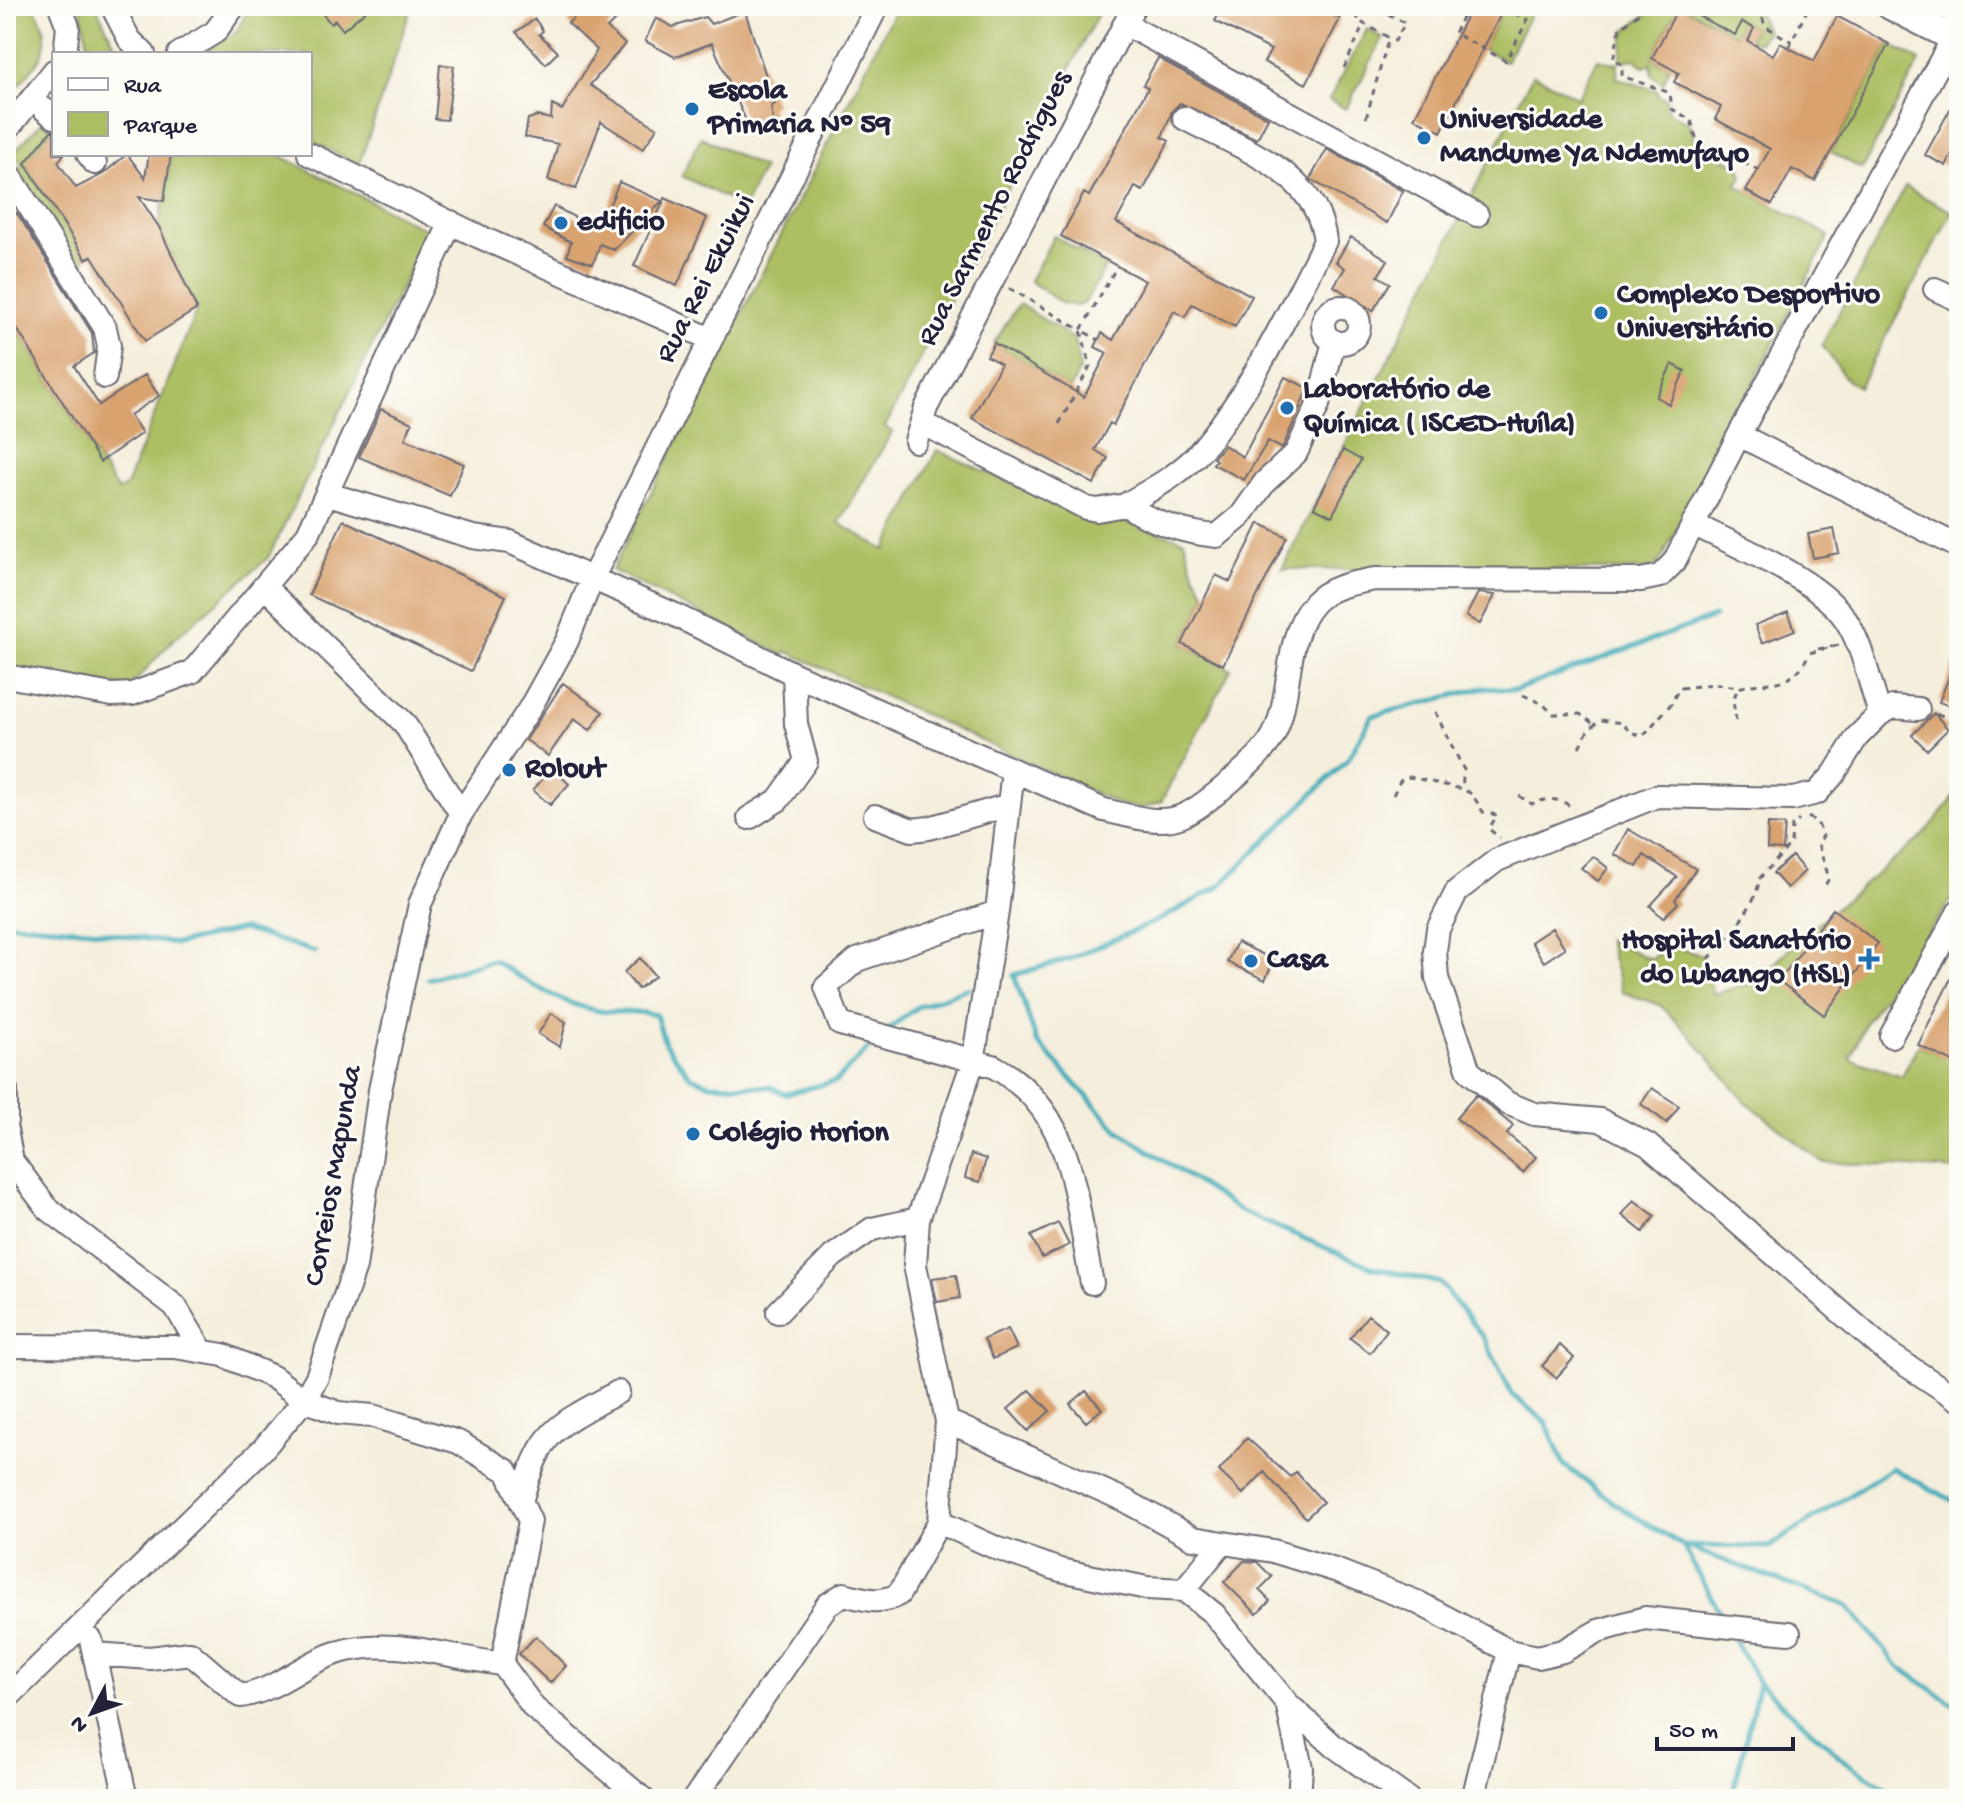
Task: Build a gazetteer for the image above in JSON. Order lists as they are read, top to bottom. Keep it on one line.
{"streets":{"street":["Rua Sarmento Rodrigues","Rua Rei Ekuikui","Correios Mapunda"]},"crossings":[["Rua Rei Ekuikui","Correios Mapunda"]],"places":{"other":["Escola Primaria Nº 59","Universidade Mandume Ya Ndemufayo","edificio","Complexo Desportivo Universitário","Laboratório de Química ( ISCED-Huíla)","Rolout","Casa","Colégio Horion"],"health":["Hospital Sanatório do Lubango (HSL)"]},"legend":["Rua","Parque"],"scale_bar":"50 m","north":"bottom left"}
